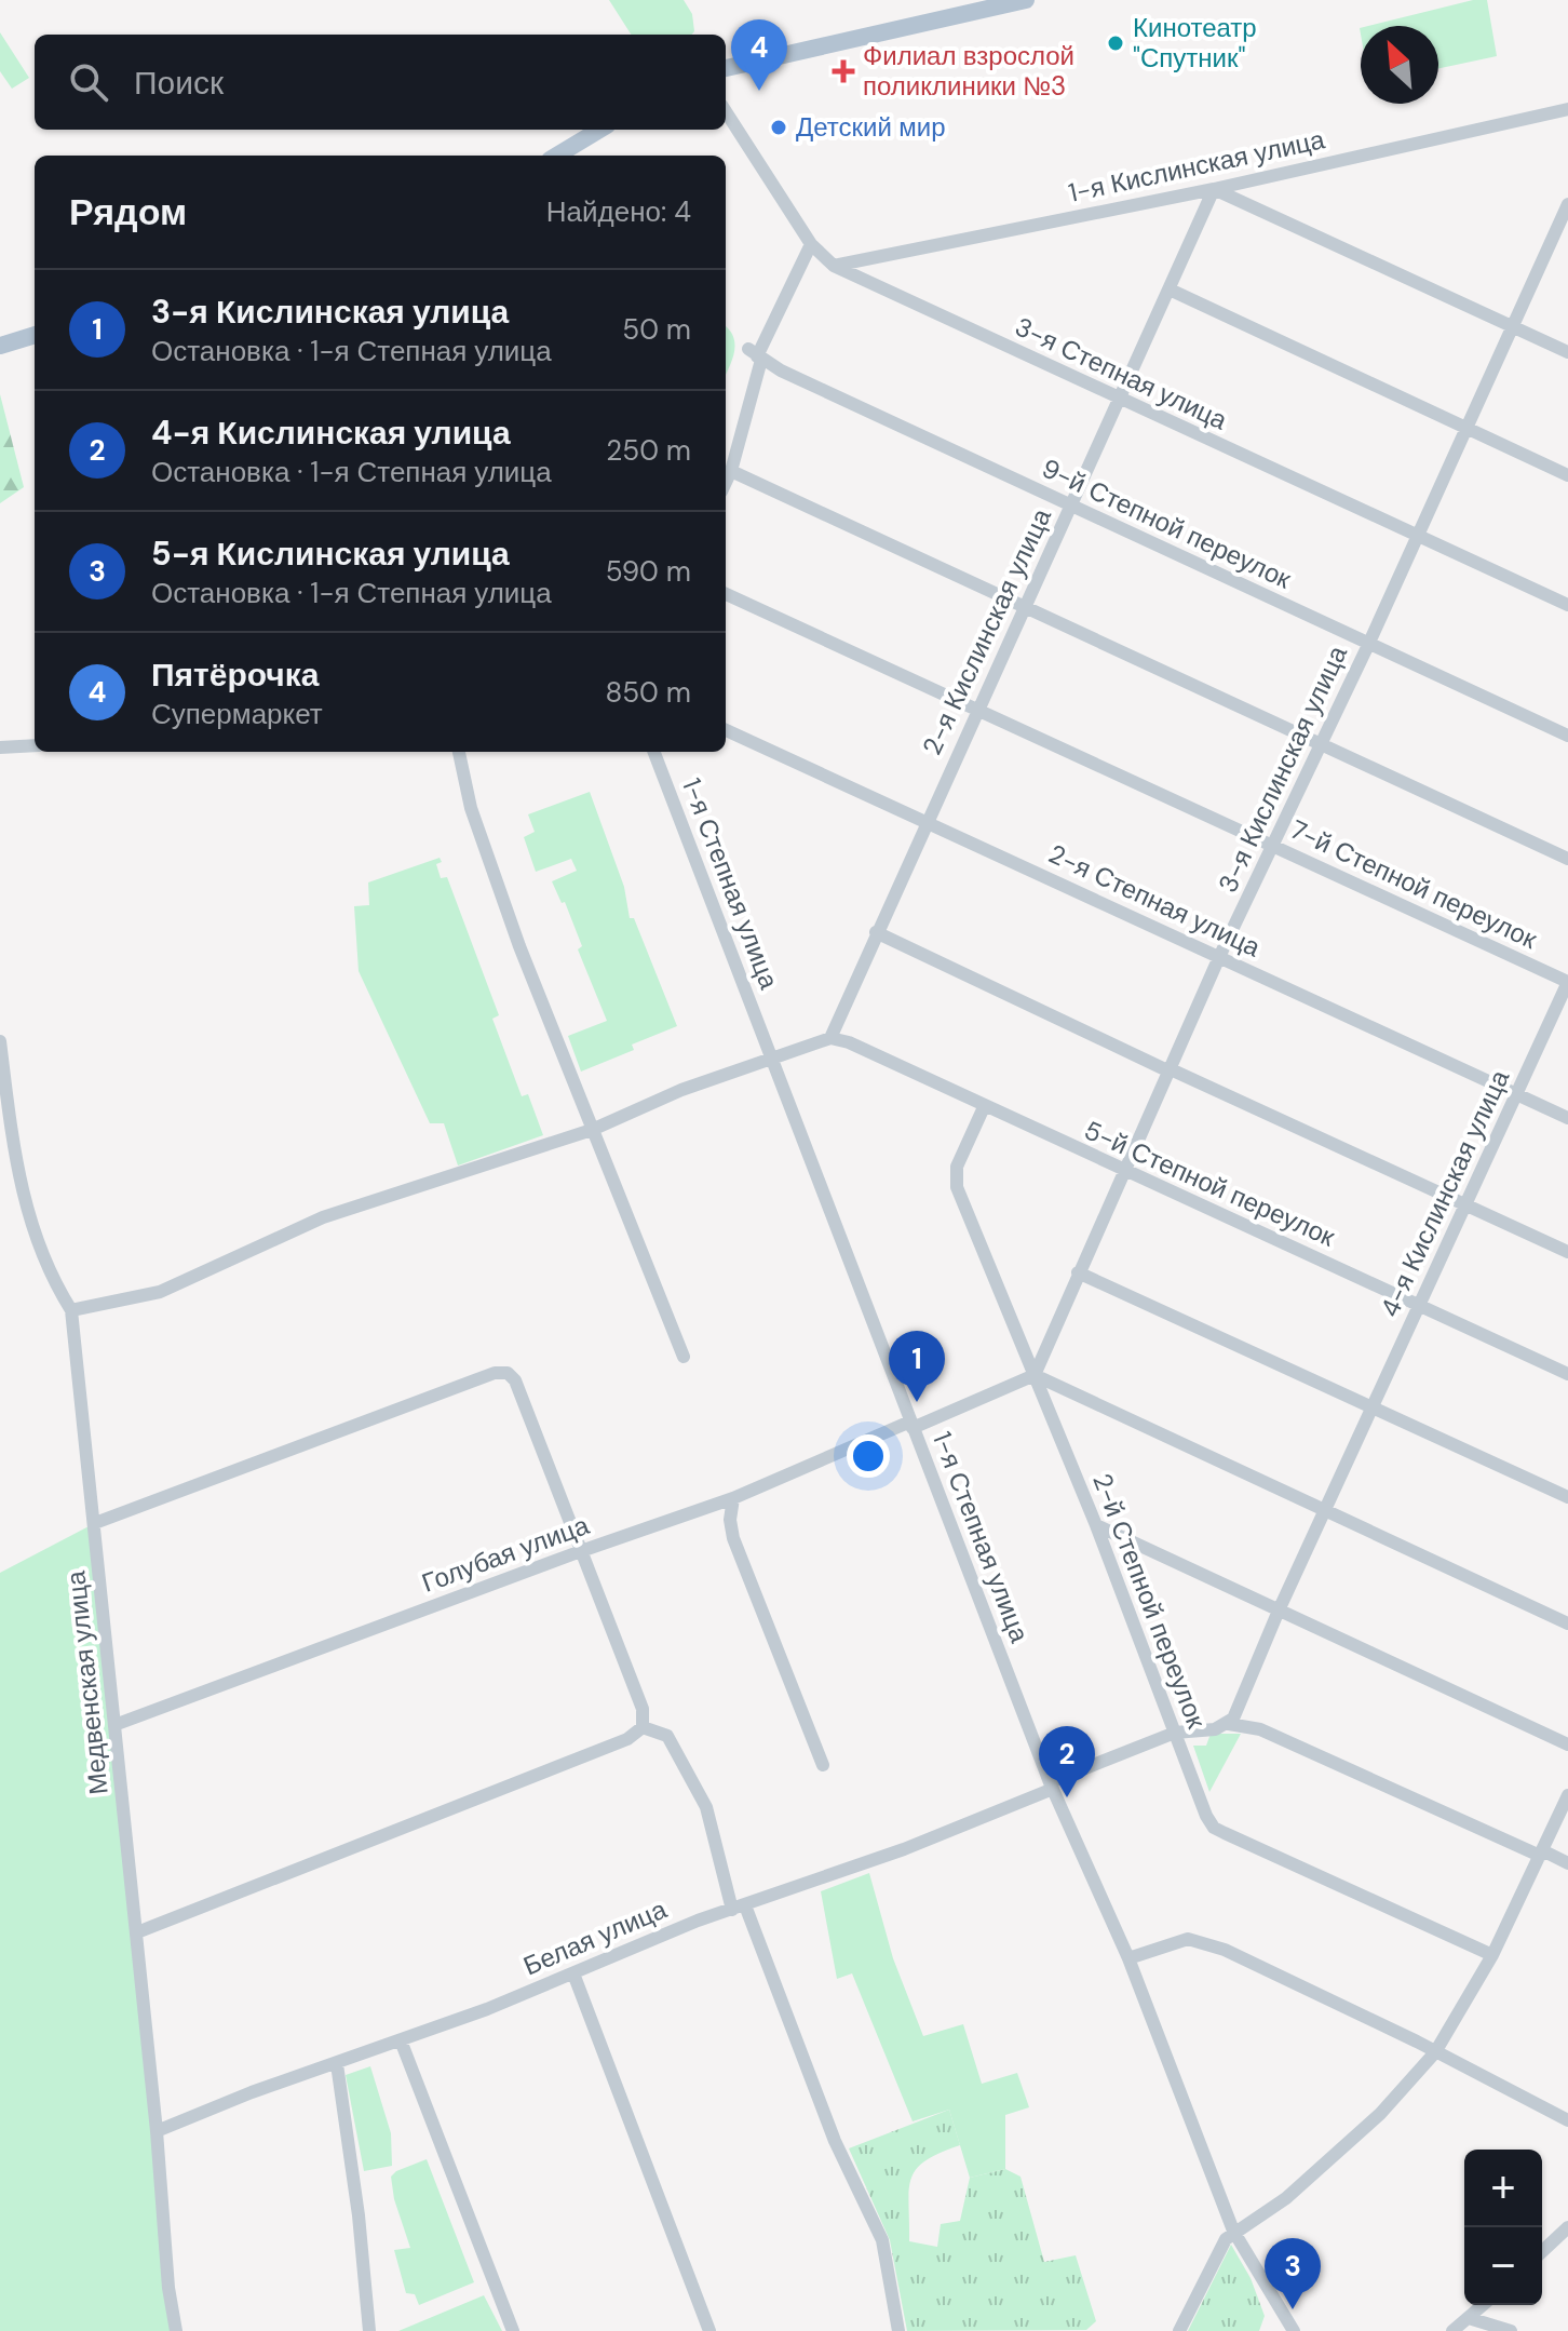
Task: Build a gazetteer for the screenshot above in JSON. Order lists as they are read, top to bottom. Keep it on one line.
{"streets":{"street":["1-я Кислинская улица","3-я Степная улица","9-й Степной переулок","2-я Кислинская улица","3-я Кислинская улица","1-я Степная улица","7-й Степной переулок","2-я Степная улица","5-й Степной переулок","4-я Кислинская улица","Голубая улица","2-й Степной переулок","Медвенская улица","Белая улица"]},"crossings":[["1-я Кислинская улица","3-я Степная улица"],["1-я Кислинская улица","2-я Кислинская улица"],["3-я Степная улица","2-я Кислинская улица"],["3-я Степная улица","3-я Кислинская улица"],["9-й Степной переулок","2-я Кислинская улица"],["9-й Степной переулок","3-я Кислинская улица"],["2-я Кислинская улица","7-й Степной переулок"],["2-я Кислинская улица","2-я Степная улица"],["2-я Кислинская улица","5-й Степной переулок"],["3-я Кислинская улица","7-й Степной переулок"],["3-я Кислинская улица","2-я Степная улица"],["3-я Кислинская улица","5-й Степной переулок"],["3-я Кислинская улица","2-й Степной переулок"],["1-я Степная улица","Голубая улица"],["1-я Степная улица","Белая улица"],["7-й Степной переулок","4-я Кислинская улица"],["2-я Степная улица","4-я Кислинская улица"],["5-й Степной переулок","4-я Кислинская улица"],["5-й Степной переулок","2-й Степной переулок"],["Голубая улица","Медвенская улица"],["Медвенская улица","Белая улица"]],"places":{"other":["Кинотеатр \"Спутник\"","Детский мир"],"health":["Филиал взрослой поликлиники №3"]},"north":"top left","page":{"pins":["4","1","2","3"],"search":"Поиск","heading":["Рядом","Найдено: 4"],"list":[{"mark":"1","name":"3-я Кислинская улица","note":"Остановка · 1-я Степная улица","value":"50 m"},{"mark":"2","name":"4-я Кислинская улица","note":"Остановка · 1-я Степная улица","value":"250 m"},{"mark":"3","name":"5-я Кислинская улица","note":"Остановка · 1-я Степная улица","value":"590 m"},{"mark":"4","name":"Пятёрочка","note":"Супермаркет","value":"850 m"}],"map_buttons":["+","−"]}}
